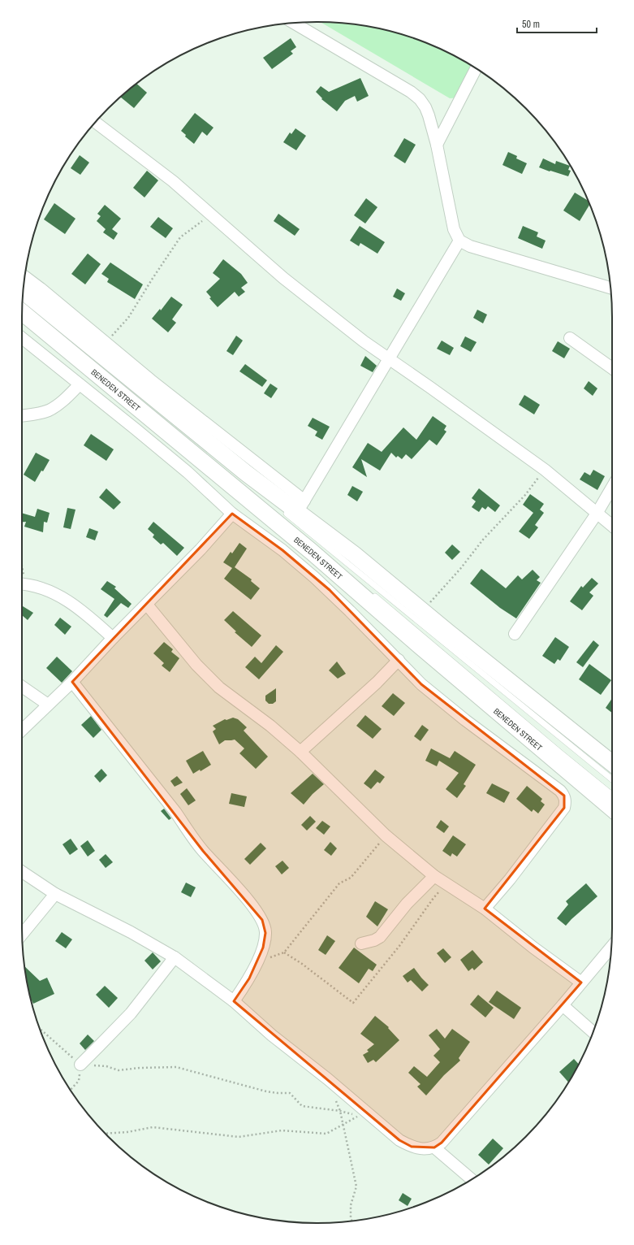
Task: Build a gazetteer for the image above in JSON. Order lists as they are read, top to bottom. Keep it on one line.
{"streets":{"main road":["BENEDEN STREET"]},"scale_bar":"50 m"}
